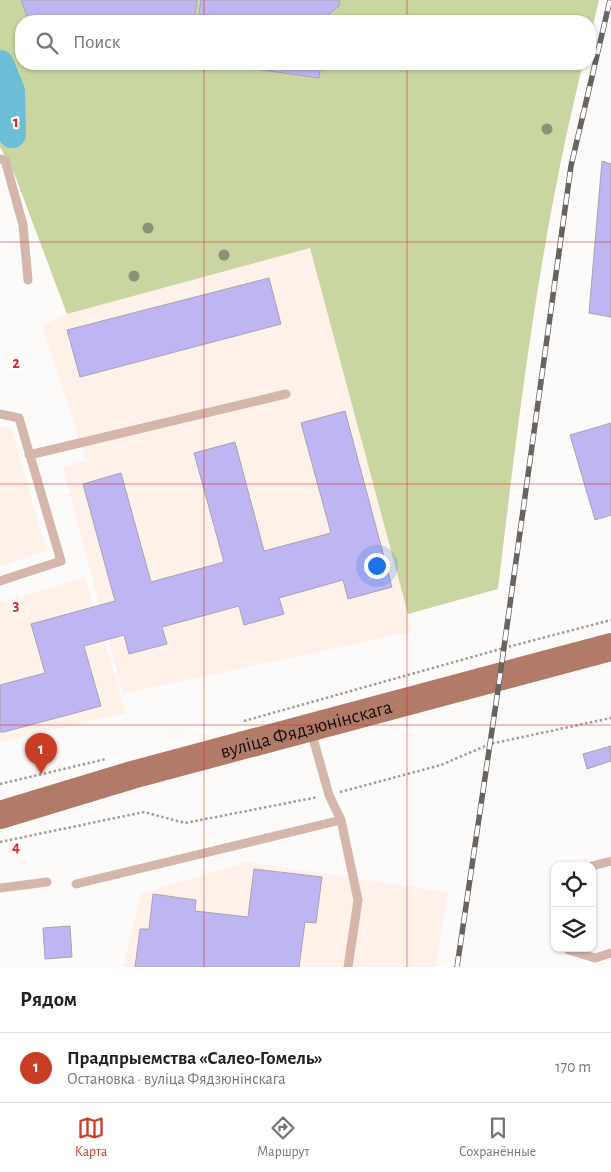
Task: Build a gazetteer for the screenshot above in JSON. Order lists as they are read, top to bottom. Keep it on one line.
{"streets":{"main road":["вуліца Фядзюнінскага"]},"page":{"search":"Поиск","pins":"1","heading":"Рядом","list":[{"mark":"1","name":"Прадпрыемства «Салео-Гомель»","note":"Остановка · вуліца Фядзюнінскага","value":"170 m"}],"nav":["Карта","Маршрут","Сохранённые"]},"grid":{"rows":["1","2","3","4"]}}
